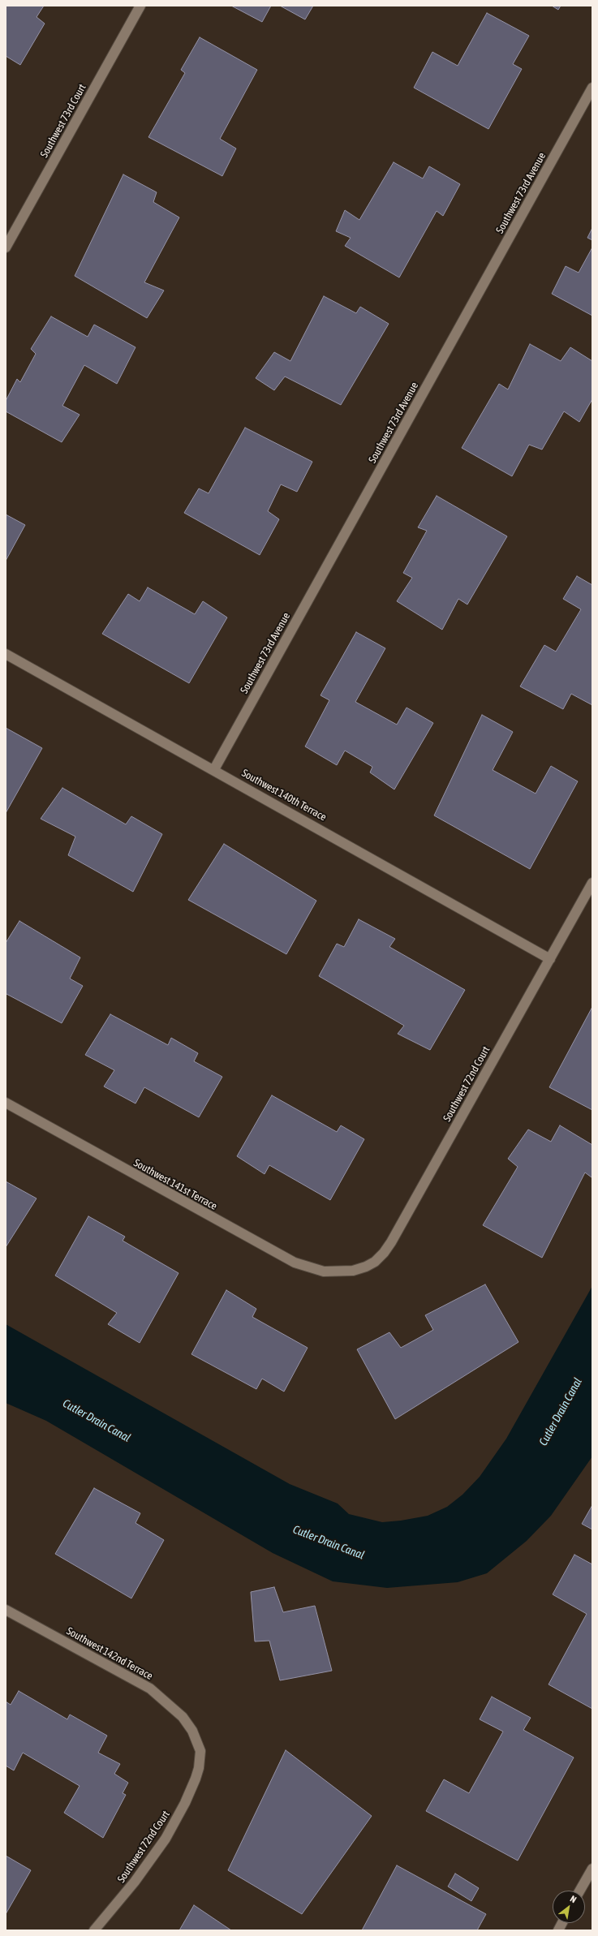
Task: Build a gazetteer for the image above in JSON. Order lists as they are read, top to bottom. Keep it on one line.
{"streets":{"street":["Southwest 73rd Court","Southwest 73rd Avenue","Southwest 140th Terrace","Southwest 72nd Court","Southwest 141st Terrace","Southwest 142nd Terrace"]},"crossings":[["Southwest 73rd Avenue","Southwest 140th Terrace"],["Southwest 140th Terrace","Southwest 72nd Court"],["Southwest 72nd Court","Southwest 141st Terrace"],["Southwest 72nd Court","Southwest 142nd Terrace"]],"water":["Cutler Drain Canal"],"north":"top right"}
